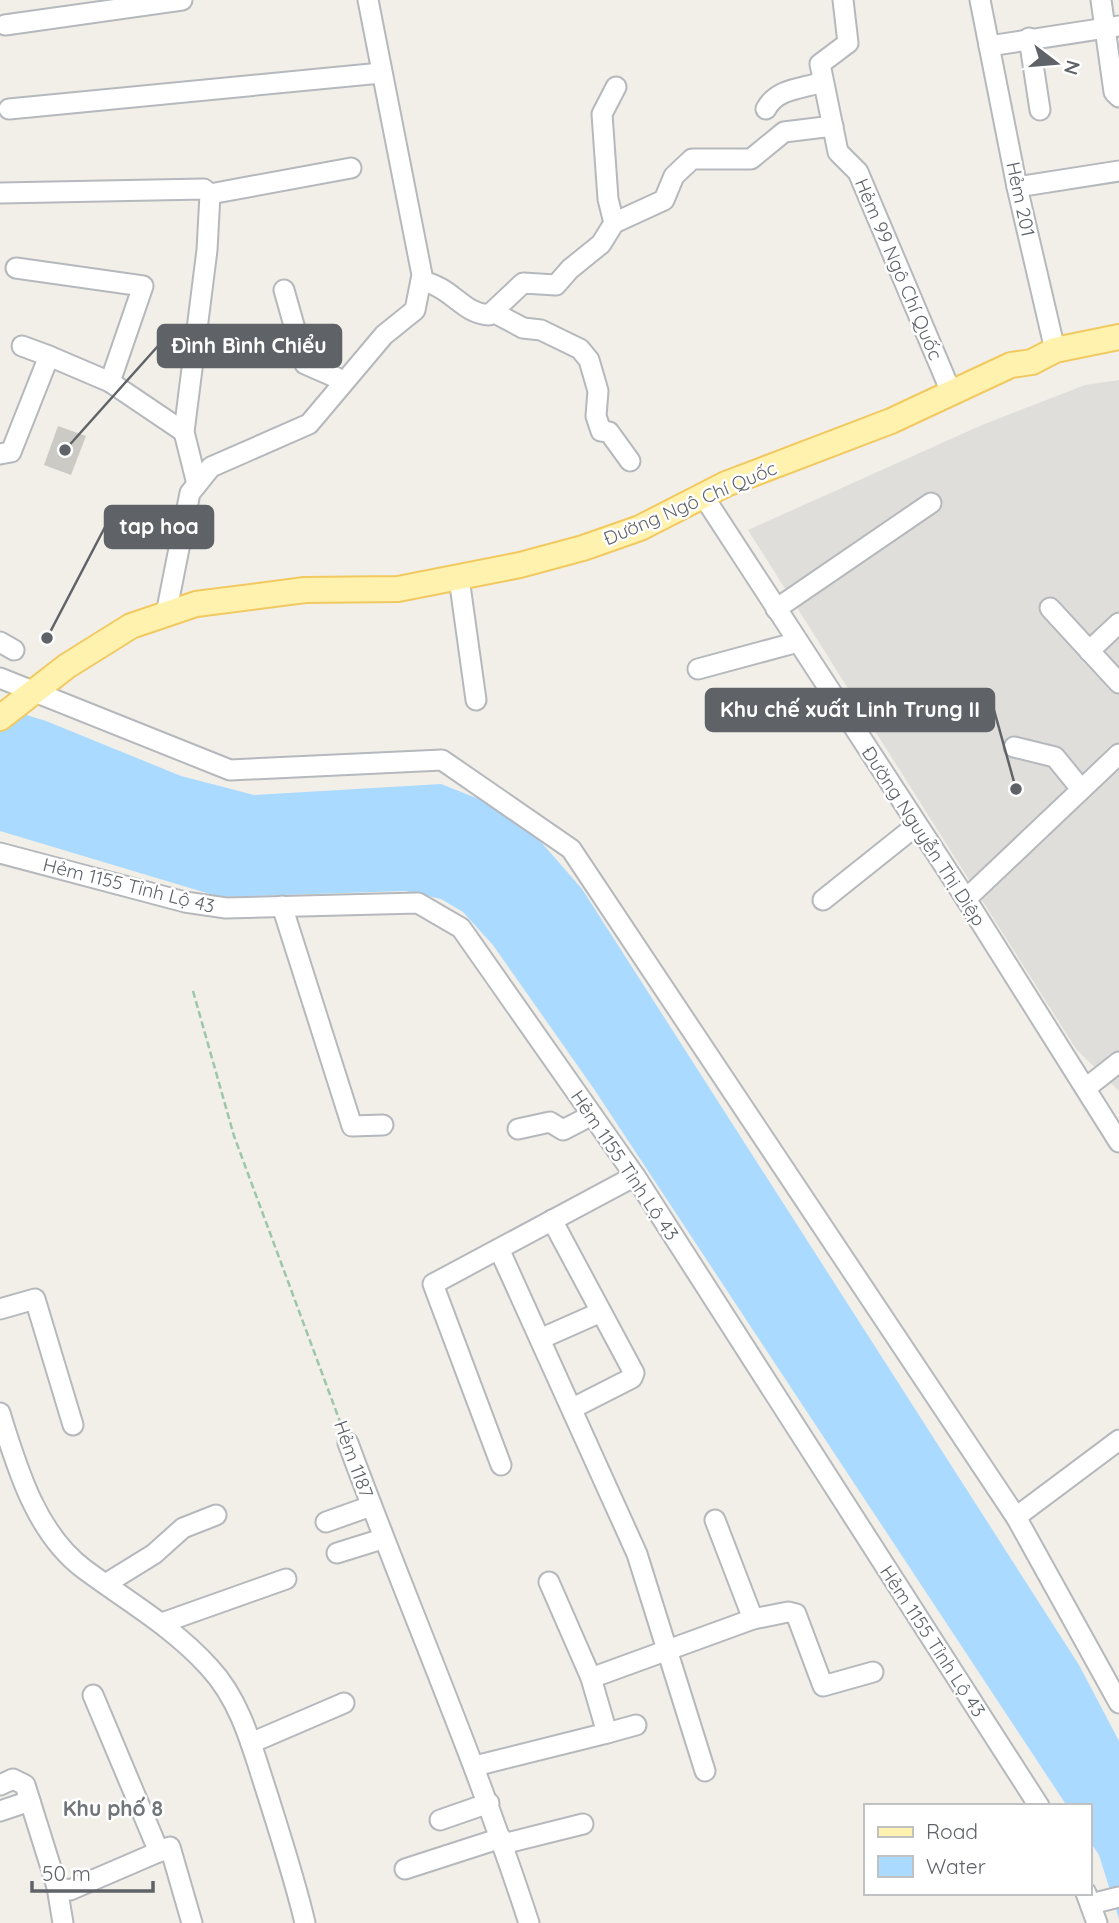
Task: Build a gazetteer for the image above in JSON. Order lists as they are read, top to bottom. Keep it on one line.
{"streets":{"main road":["Đường Ngô Chí Quốc"],"street":["Hẻm 201","Hẻm 99 Ngô Chí Quốc","Đường Nguyễn Thị Diệp","Hẻm 1155 Tỉnh Lộ 43","Hẻm 1187"]},"crossings":[["Hẻm 201","Đường Ngô Chí Quốc"],["Hẻm 99 Ngô Chí Quốc","Đường Ngô Chí Quốc"],["Đường Ngô Chí Quốc","Đường Nguyễn Thị Diệp"]],"districts":["Khu phố 8"],"places":["Đình Bình Chiểu","tap hoa","Khu chế xuất Linh Trung II"],"legend":["Road","Water"],"scale_bar":"50 m","north":"right"}
